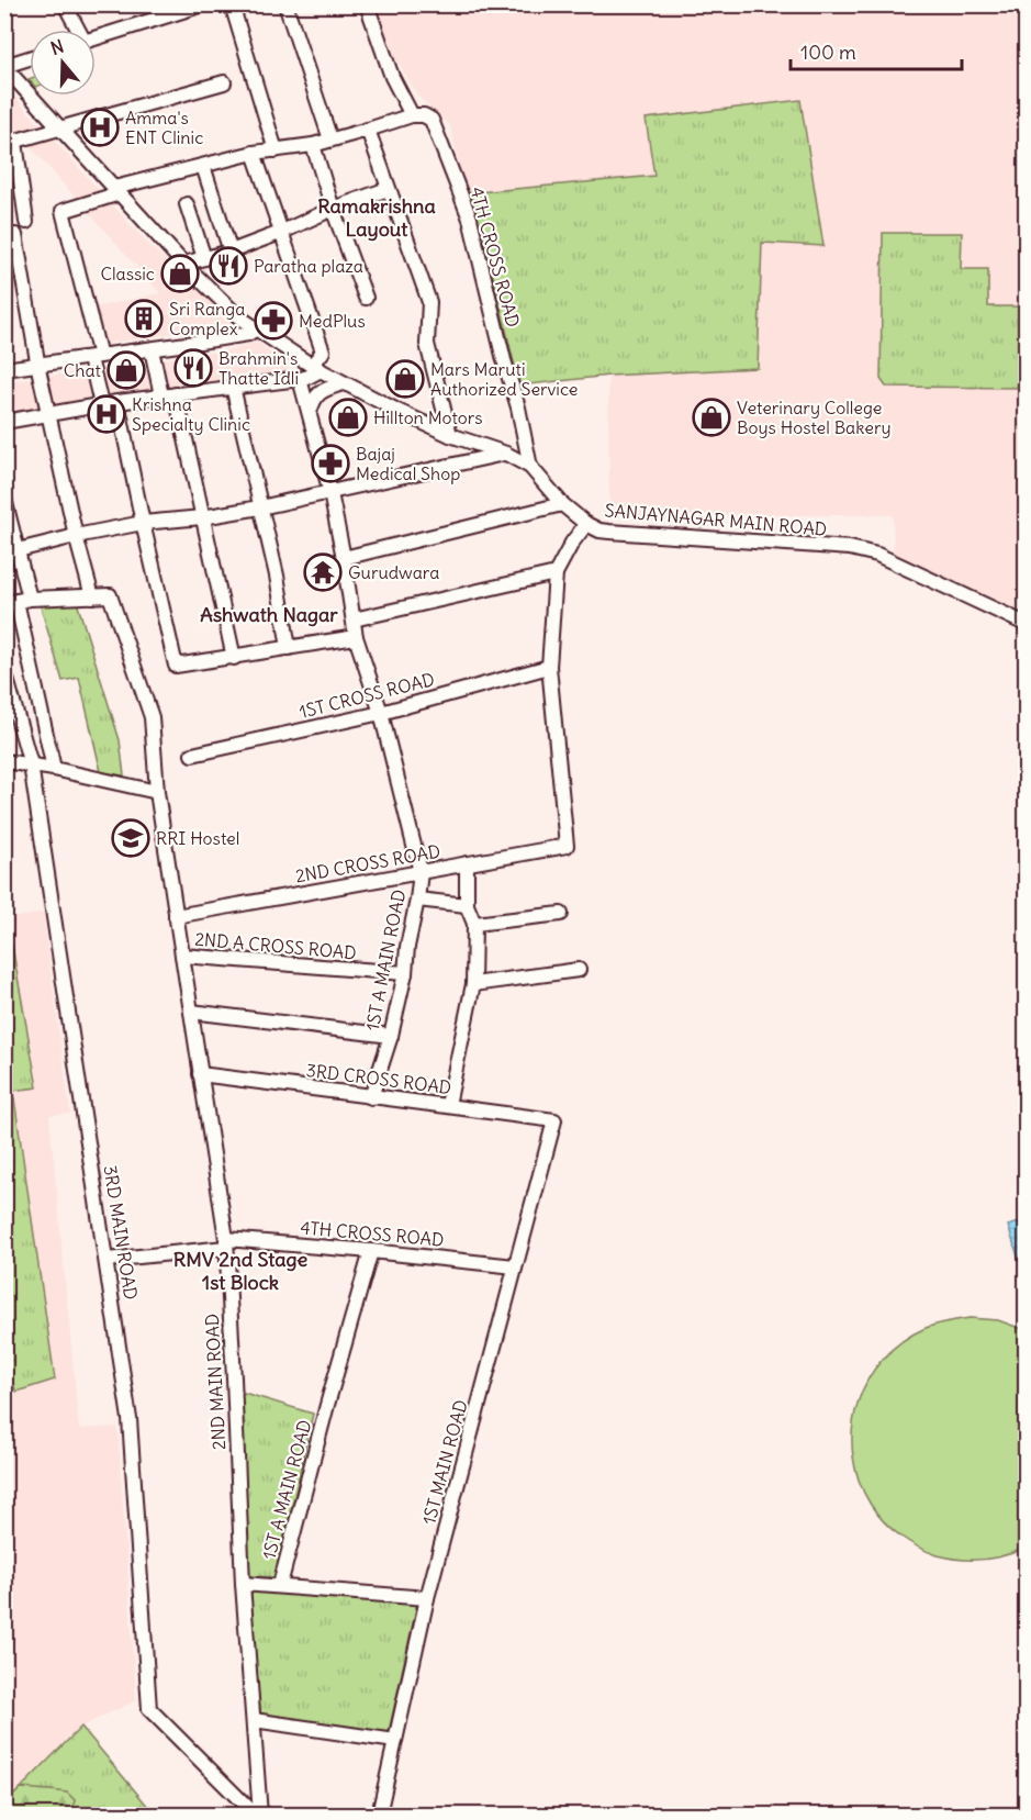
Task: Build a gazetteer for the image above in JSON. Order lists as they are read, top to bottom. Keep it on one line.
{"streets":{"street":["4TH CROSS ROAD","SANJAYNAGAR MAIN ROAD","1ST CROSS ROAD","2ND CROSS ROAD","2ND A CROSS ROAD","1ST A MAIN ROAD","3RD CROSS ROAD","3RD MAIN ROAD","2ND MAIN ROAD","1ST MAIN ROAD"]},"crossings":[["4TH CROSS ROAD","SANJAYNAGAR MAIN ROAD"],["4TH CROSS ROAD","1ST A MAIN ROAD"],["4TH CROSS ROAD","3RD MAIN ROAD"],["4TH CROSS ROAD","2ND MAIN ROAD"],["4TH CROSS ROAD","1ST MAIN ROAD"],["1ST CROSS ROAD","2ND CROSS ROAD"],["1ST CROSS ROAD","1ST A MAIN ROAD"],["2ND CROSS ROAD","1ST A MAIN ROAD"],["2ND CROSS ROAD","2ND MAIN ROAD"],["2ND A CROSS ROAD","1ST A MAIN ROAD"],["2ND A CROSS ROAD","2ND MAIN ROAD"],["1ST A MAIN ROAD","3RD CROSS ROAD"],["3RD CROSS ROAD","2ND MAIN ROAD"],["3RD CROSS ROAD","1ST MAIN ROAD"]],"districts":["Ramakrishna Layout","Ashwath Nagar","RMV 2nd Stage 1st Block"],"places":{"hospital":["Amma's ENT Clinic","Krishna Specialty Clinic"],"restaurant":["Paratha plaza","Brahmin's Thatte Idli"],"shop":["Classic","Chat","Mars Maruti Authorized Service","Hillton Motors","Veterinary College Boys Hostel Bakery"],"building":["Sri Ranga Complex"],"pharmacy":["MedPlus","Bajaj Medical Shop"],"temple":["Gurudwara"],"school or university":["RRI Hostel"]},"scale_bar":"100 m","north":"top"}
